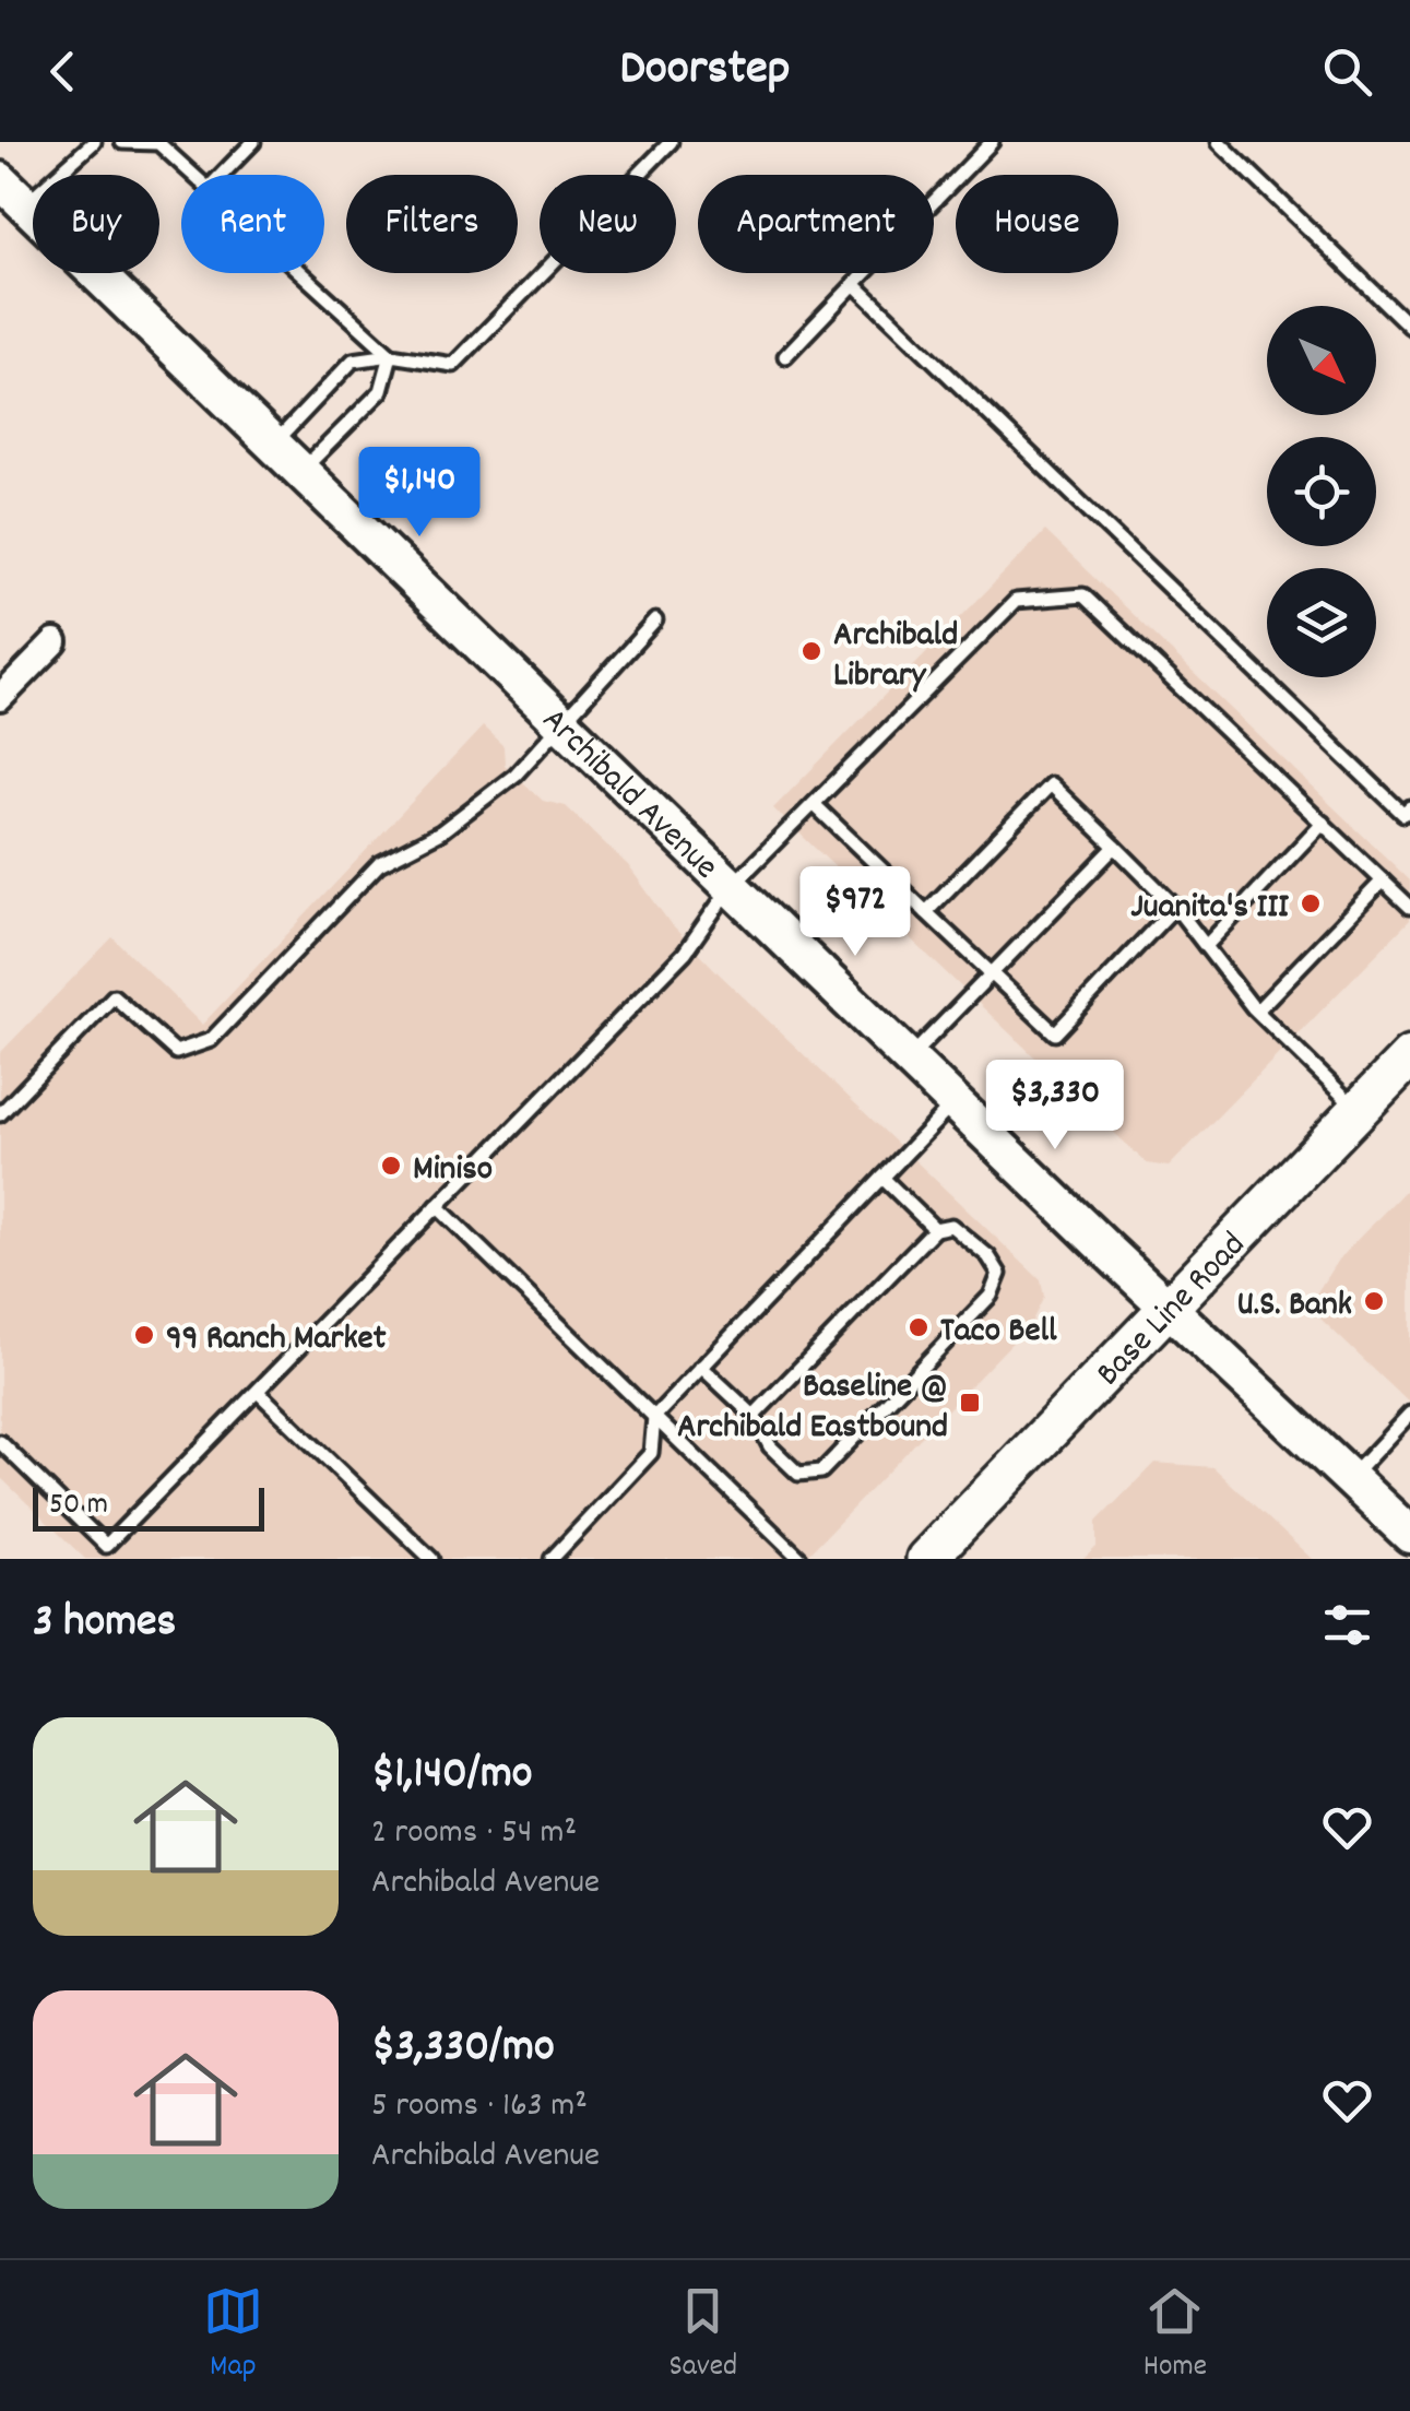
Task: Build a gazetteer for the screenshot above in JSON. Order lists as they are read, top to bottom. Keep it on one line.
{"streets":{"main road":["Archibald Avenue","Base Line Road"]},"crossings":[["Archibald Avenue","Base Line Road"]],"places":{"other":["Archibald Library","Juanita's III","Miniso","U.S. Bank","Taco Bell","99 Ranch Market"],"transit":["Baseline @ Archibald Eastbound"]},"scale_bar":"50 m","north":"bottom right","page":{"header":"Doorstep","chip":["Buy","Rent","Filters","New","Apartment","House"],"price":["$1,140","$972","$3,330"],"scale":"50 m","heading":"3 homes","list":[{"name":"$1,140/mo","note":"2 rooms · 54 m² · Archibald Avenue"},{"name":"$3,330/mo","note":"5 rooms · 163 m² · Archibald Avenue"}],"tabs":["Map","Saved","Home"]}}
